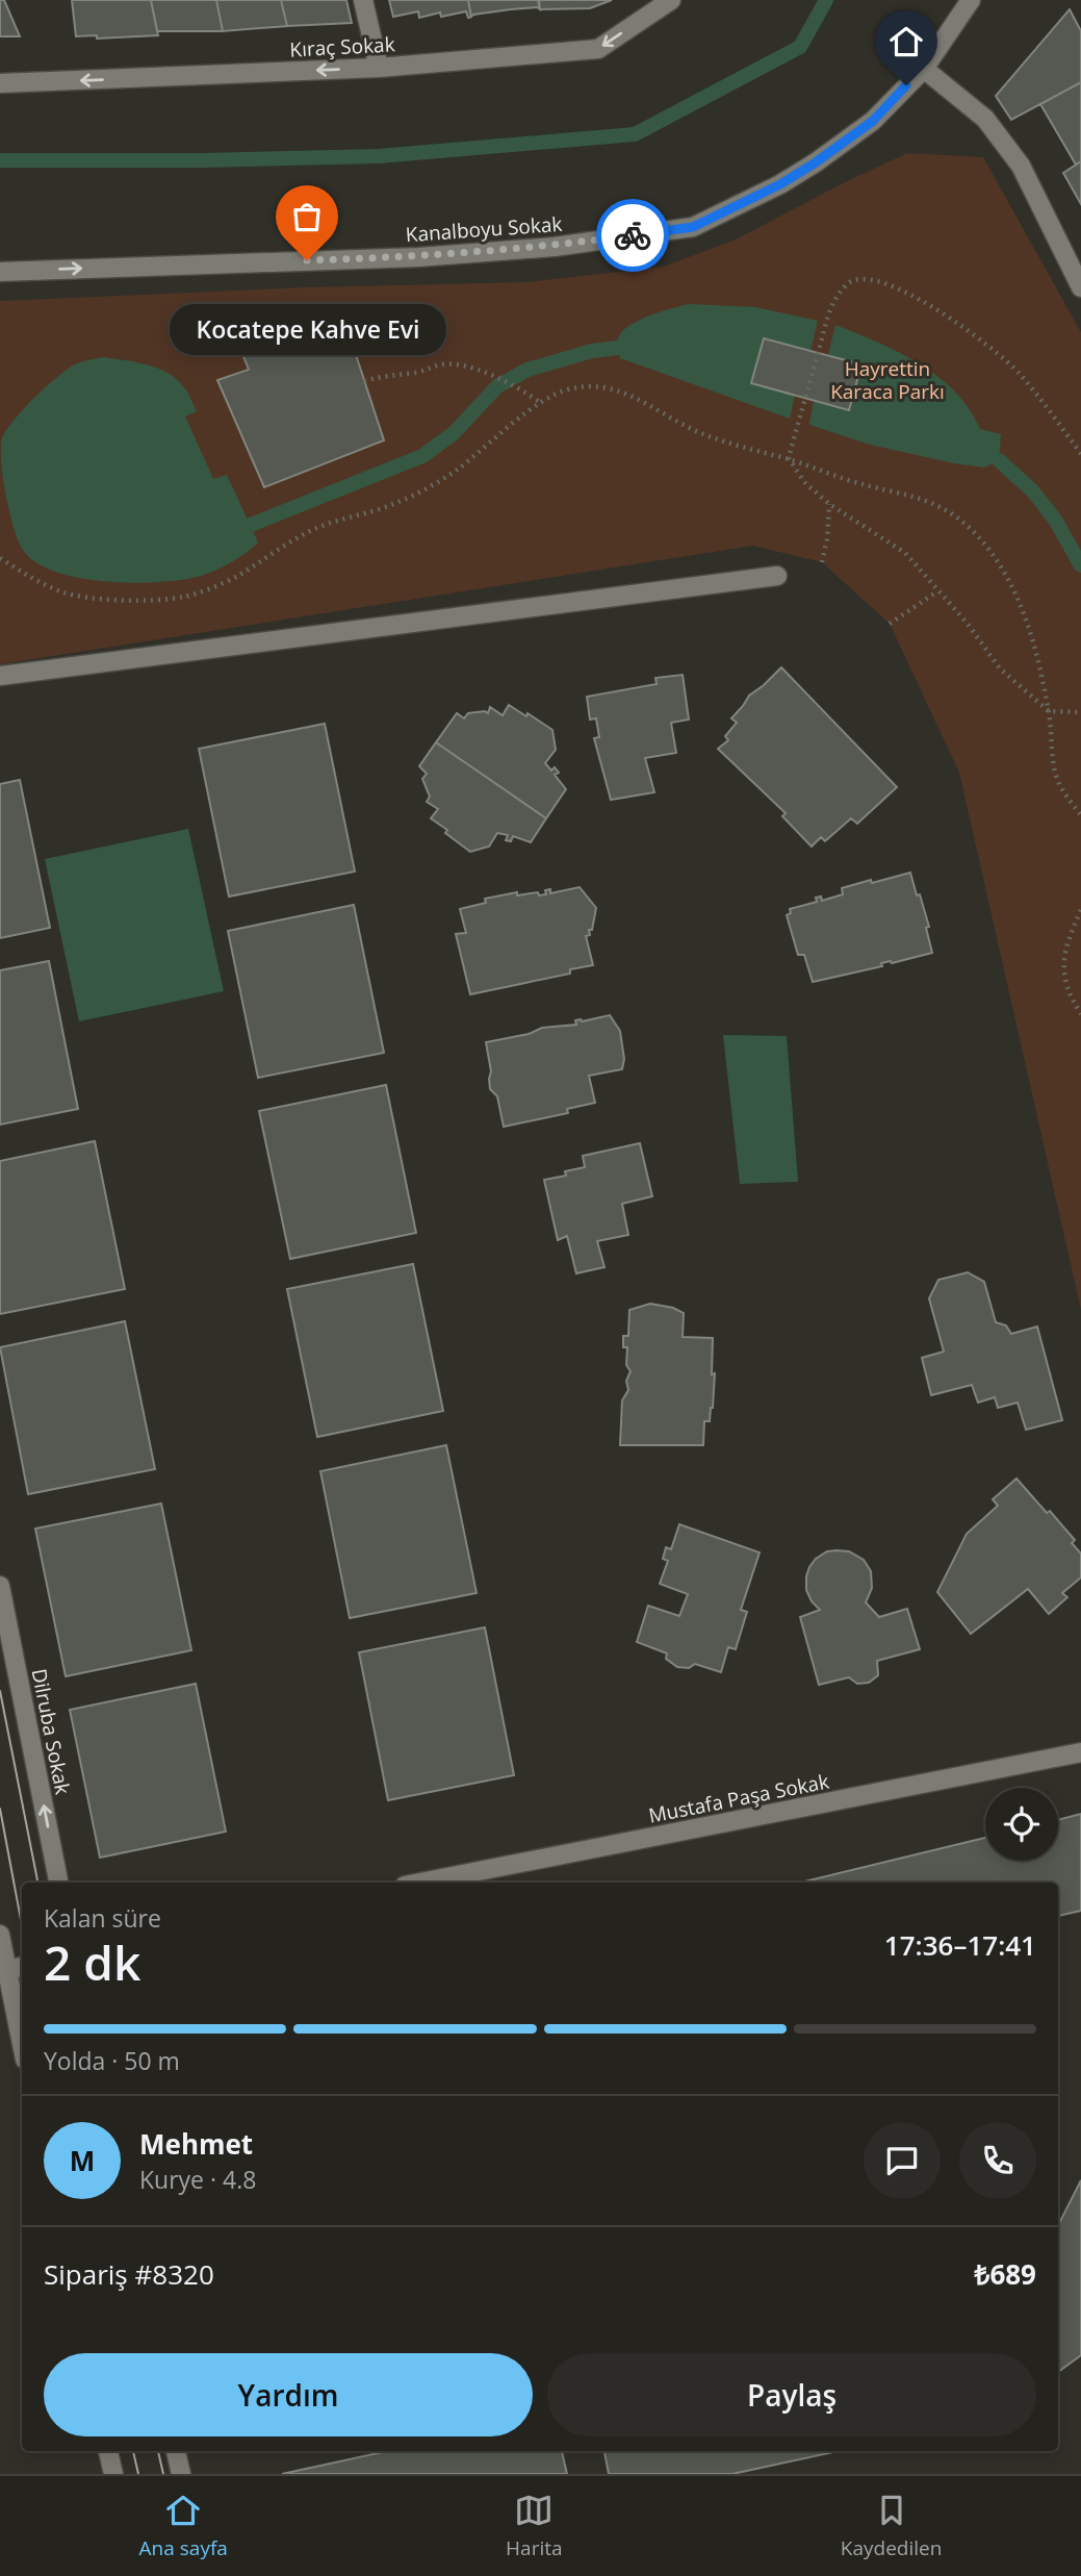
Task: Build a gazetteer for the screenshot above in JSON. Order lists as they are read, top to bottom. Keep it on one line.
{"streets":{"street":["Kıraç Sokak","Kanalboyu Sokak","Dilruba Sokak","Mustafa Paşa Sokak"]},"one_way":["Kıraç Sokak","Kanalboyu Sokak","Dilruba Sokak"],"parks":["Hayrettin Karaca Parkı"],"places":["Kocatepe Kahve Evi"],"page":{"bubble":"Kocatepe Kahve Evi","heading":["2 dk","Kalan süre","17:36–17:41"],"panel":["Mehmet","Kurye · 4.8","Sipariş #8320","₺689"],"bar":"Yolda · 50 m","round":"M","buttons":["Yardım","Paylaş"],"tabs":["Ana sayfa","Harita","Kaydedilen"]}}
